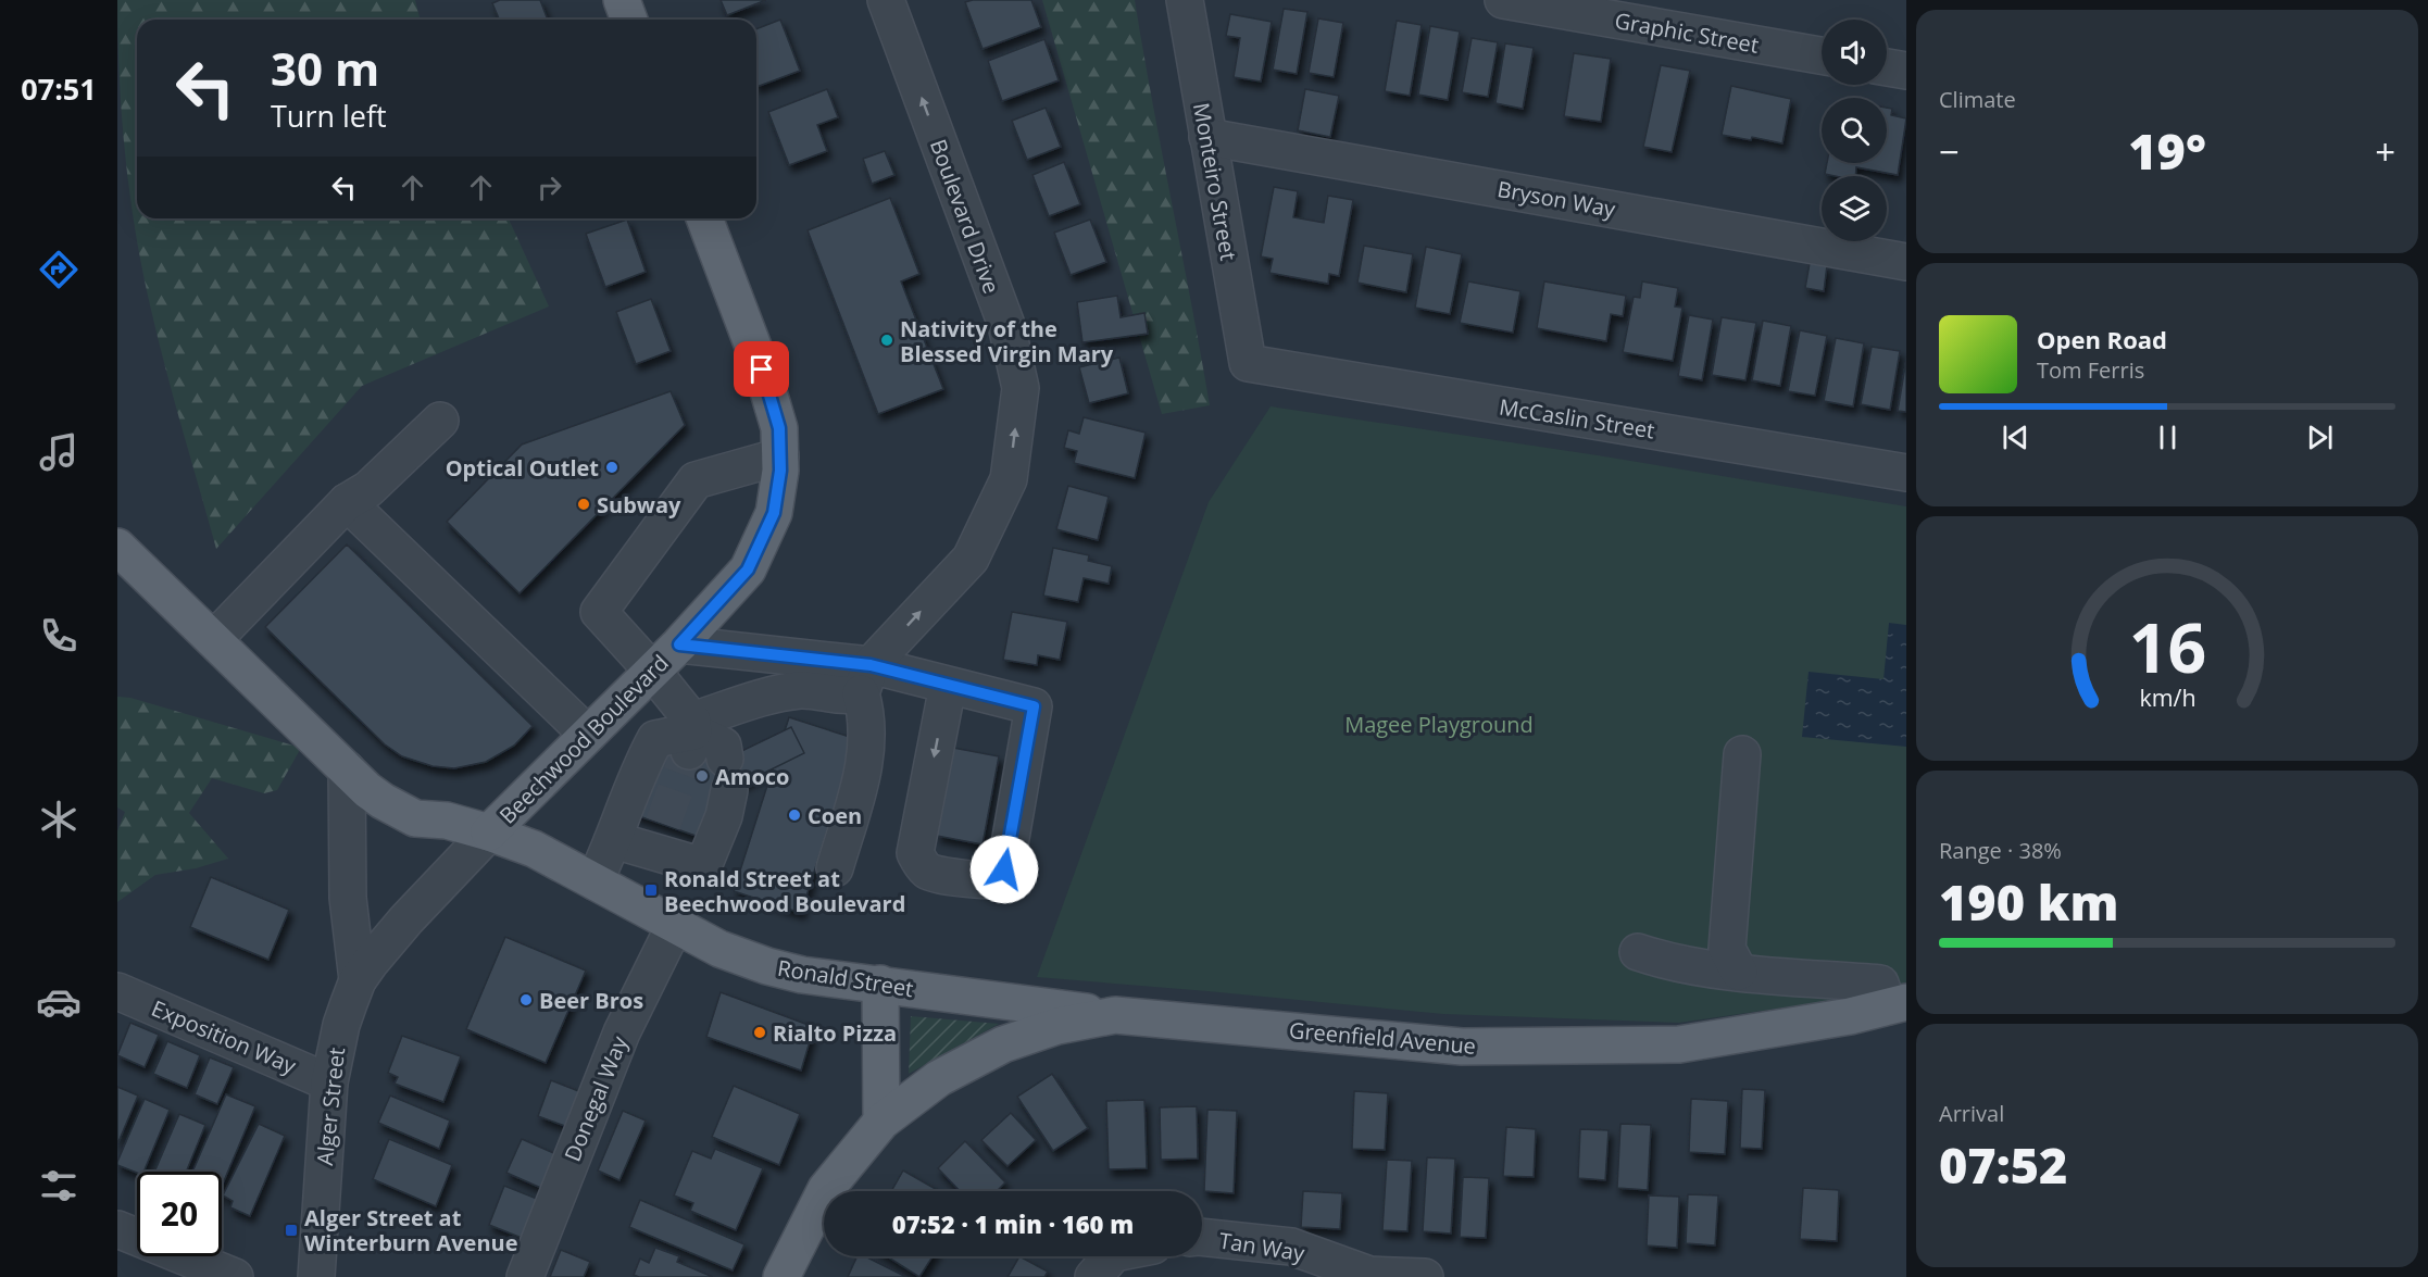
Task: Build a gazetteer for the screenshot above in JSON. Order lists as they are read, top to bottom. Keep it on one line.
{"streets":{"main road":["Beechwood Boulevard","Ronald Street","Greenfield Avenue"],"street":["Graphic Street","Monteiro Street","Bryson Way","Boulevard Drive","McCaslin Street","Exposition Way","Donegal Way","Alger Street","Tan Way"]},"crossings":[["Monteiro Street","Bryson Way"],["Monteiro Street","McCaslin Street"],["Beechwood Boulevard","Ronald Street"],["Beechwood Boulevard","Alger Street"],["Ronald Street","Greenfield Avenue"],["Ronald Street","Donegal Way"],["Ronald Street","Alger Street"],["Exposition Way","Alger Street"]],"one_way":["Boulevard Drive"],"parks":["Magee Playground"],"places":{"other":["Nativity of the Blessed Virgin Mary","Optical Outlet","Subway","Amoco","Coen","Beer Bros","Rialto Pizza"],"transit":["Ronald Street at Beechwood Boulevard","Alger Street at Winterburn Avenue"]},"page":{"tabs":"07:51","tile":["Climate",["Range · 38%","190 km"],["Arrival","07:52"]],"turn":["30 m","Turn left"],"heat":["−","19°","+"],"song":["Open Road","Tom Ferris"],"limit":"20","trip":"07:52 · 1 min · 160 m","gauge":["16","km/h"]}}
